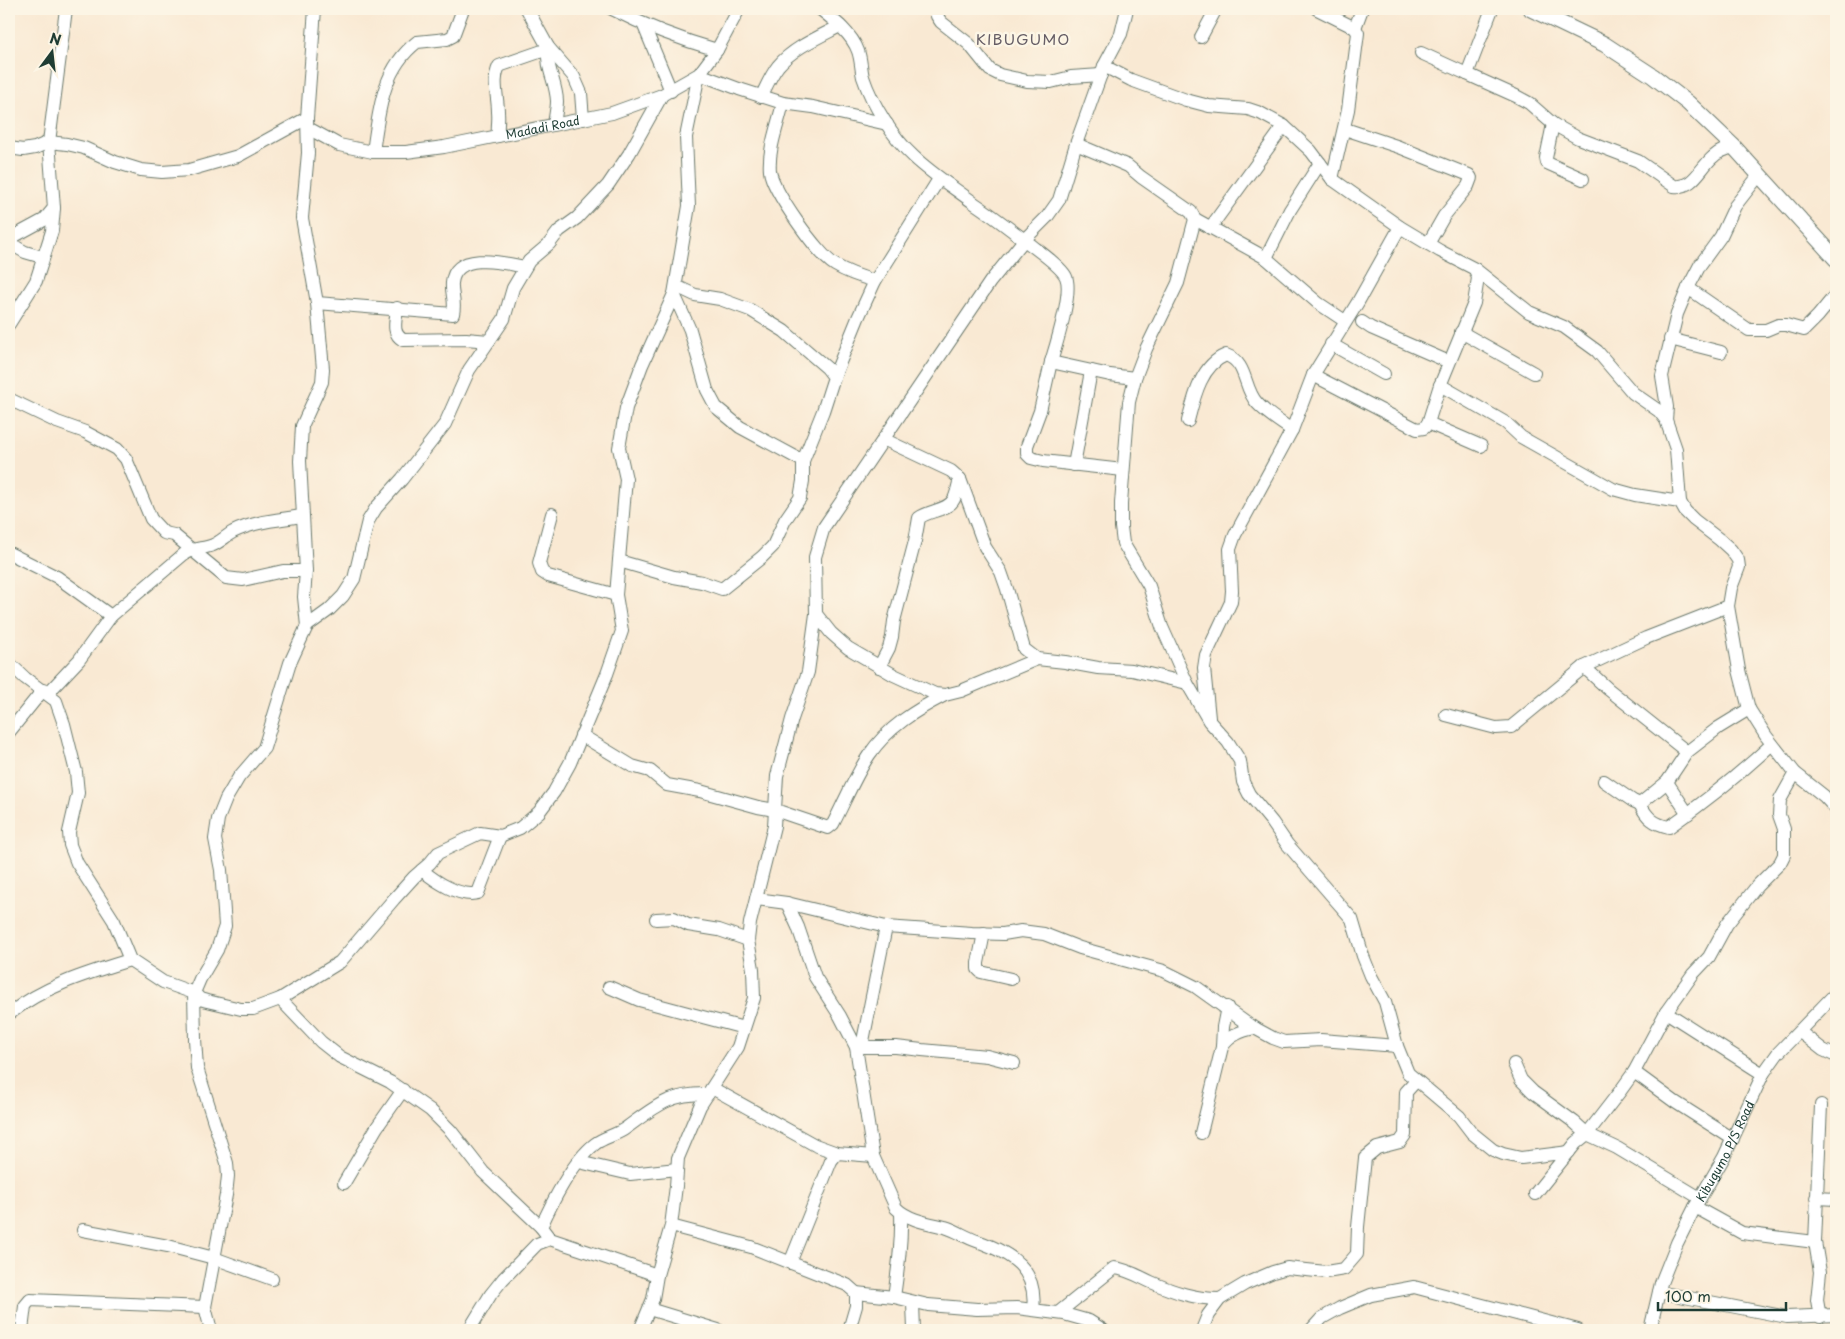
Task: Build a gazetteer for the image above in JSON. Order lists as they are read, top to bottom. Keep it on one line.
{"streets":{"street":["Madadi Road","Kibugumo P/S Road"]},"districts":["KIBUGUMO"],"scale_bar":"100 m","north":"top"}
